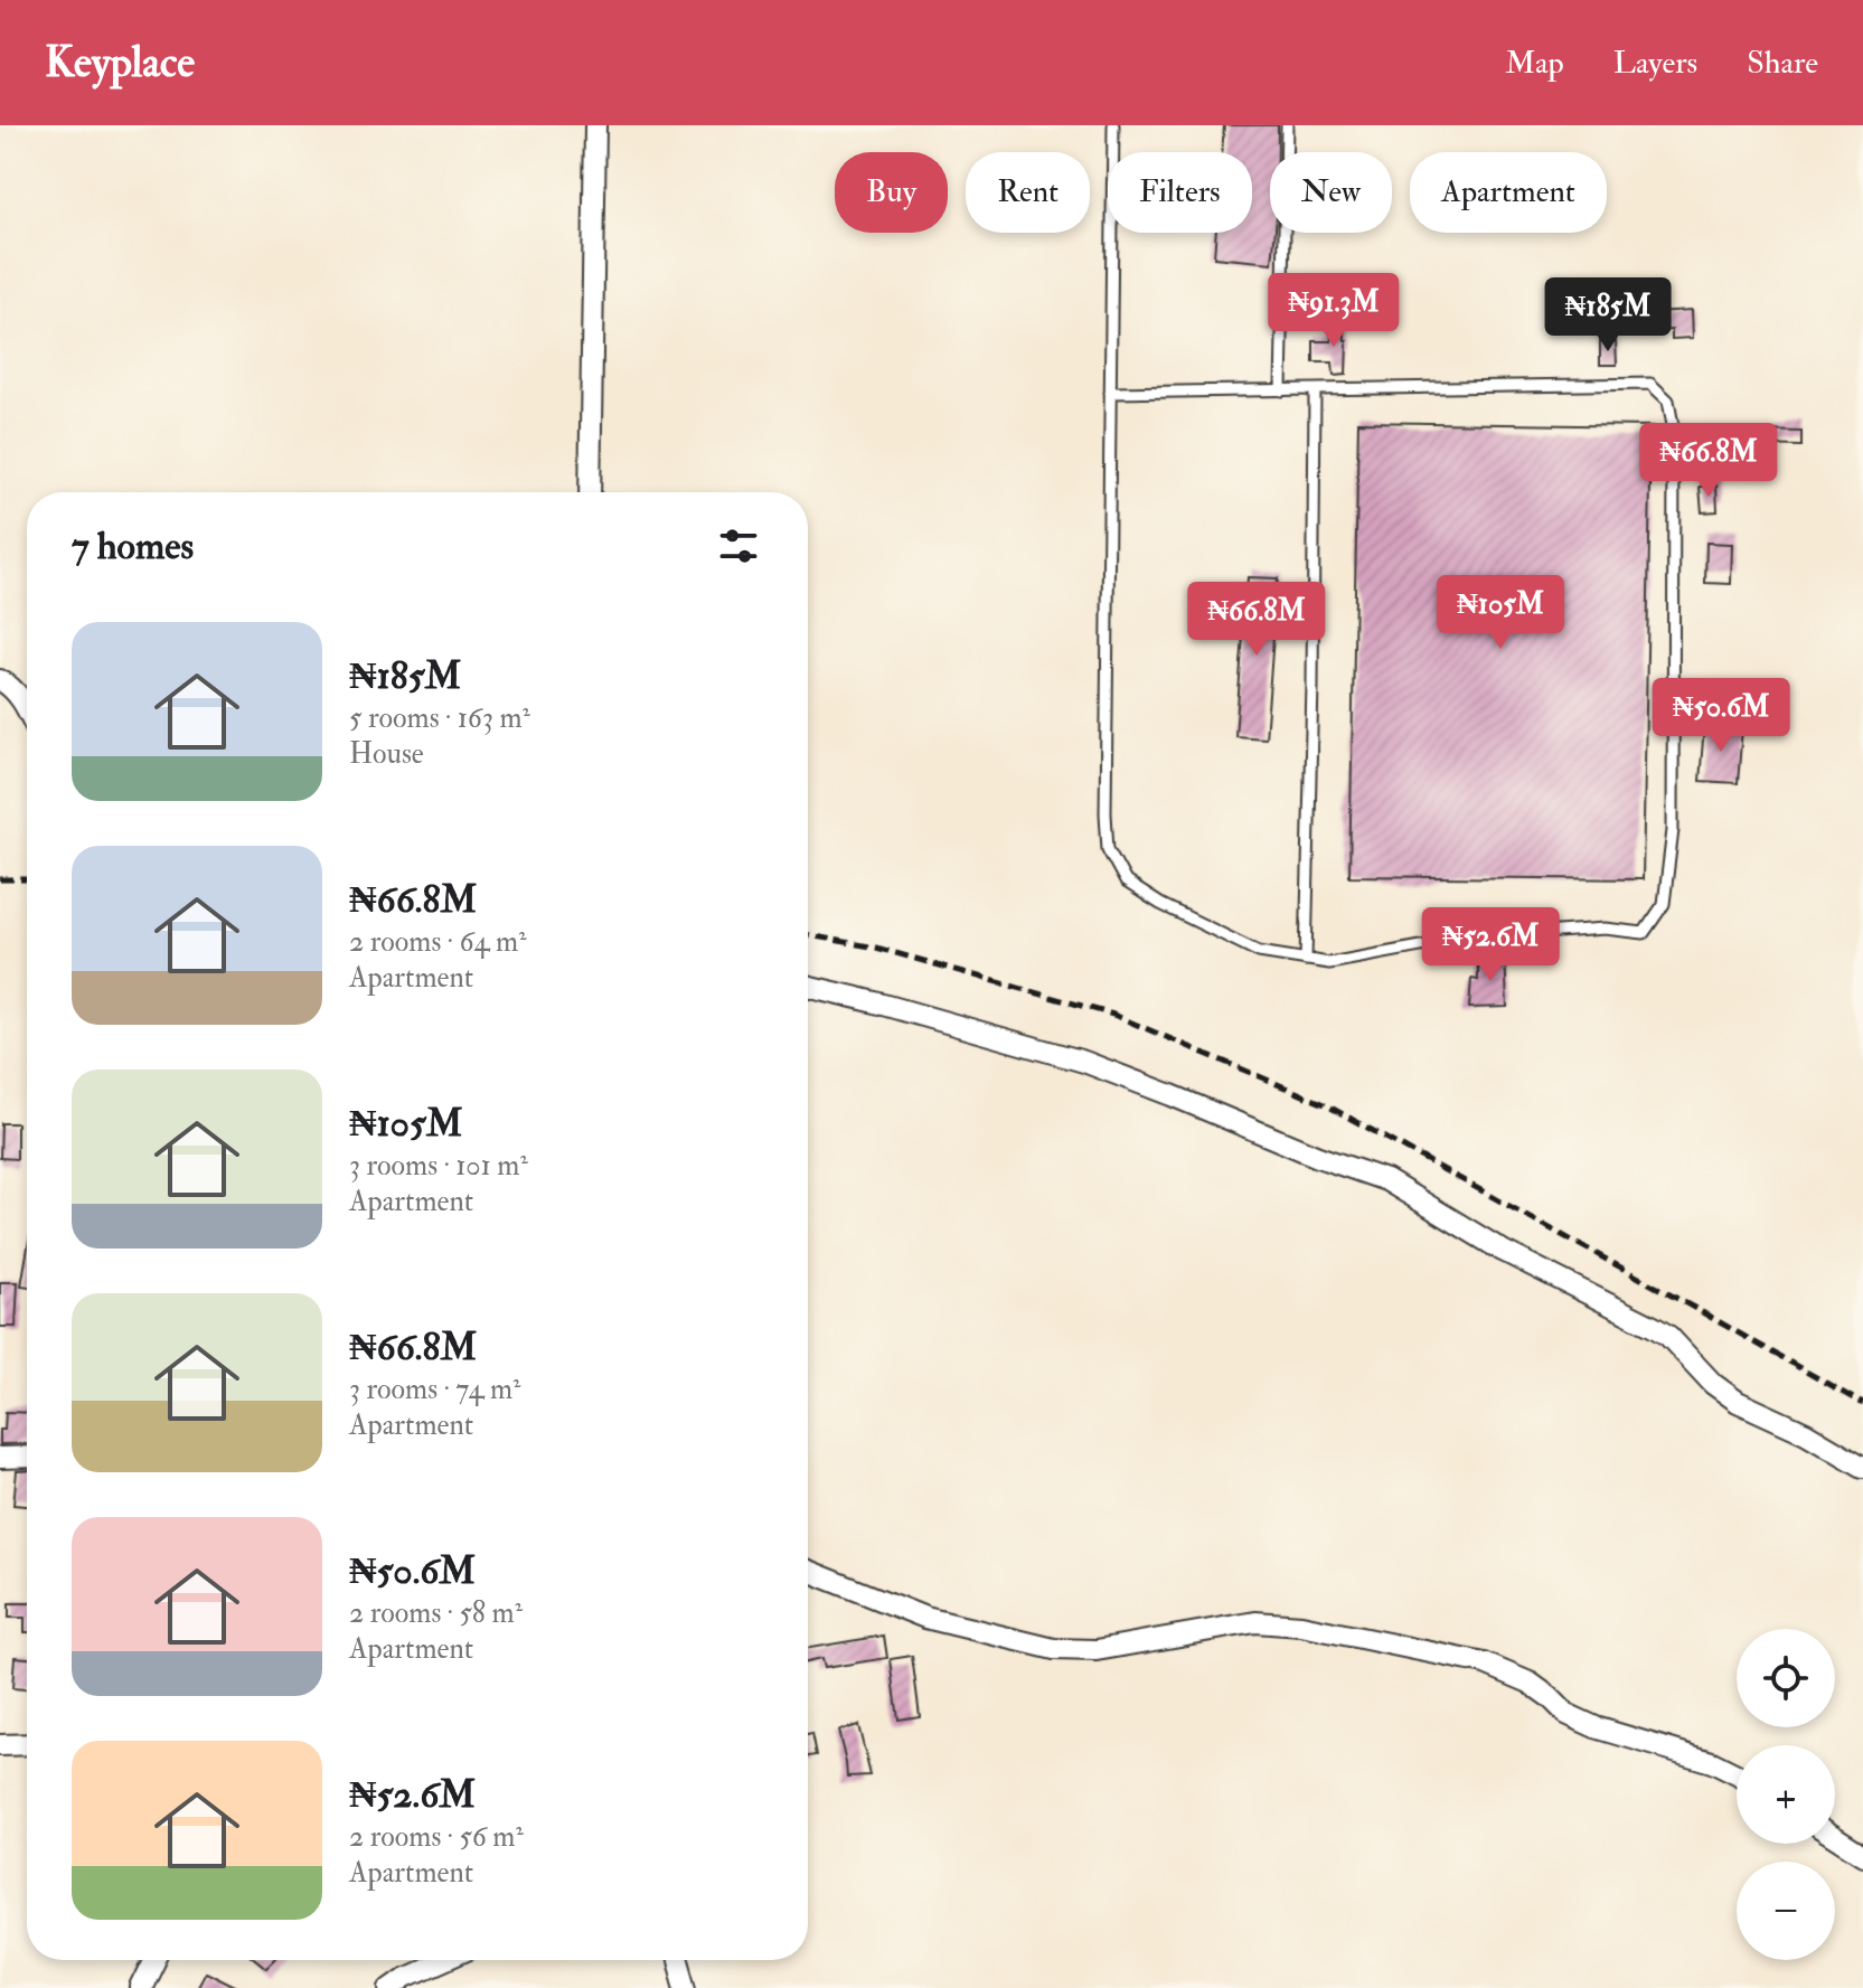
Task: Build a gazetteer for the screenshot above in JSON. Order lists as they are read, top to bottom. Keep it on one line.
{"page":{"header":"Keyplace","nav":["Map","Layers","Share"],"chip":["Buy","Rent","Filters","New","Apartment"],"price":["₦91.3M","₦185M","₦66.8M","₦105M","₦66.8M","₦50.6M","₦52.6M"],"heading":"7 homes","list":[{"name":"₦185M","note":"5 rooms · 163 m² · House"},{"name":"₦66.8M","note":"2 rooms · 64 m² · Apartment"},{"name":"₦105M","note":"3 rooms · 101 m² · Apartment"},{"name":"₦66.8M","note":"3 rooms · 74 m² · Apartment"},{"name":"₦50.6M","note":"2 rooms · 58 m² · Apartment"},{"name":"₦52.6M","note":"2 rooms · 56 m² · Apartment"}],"map_buttons":["+","−"]}}
